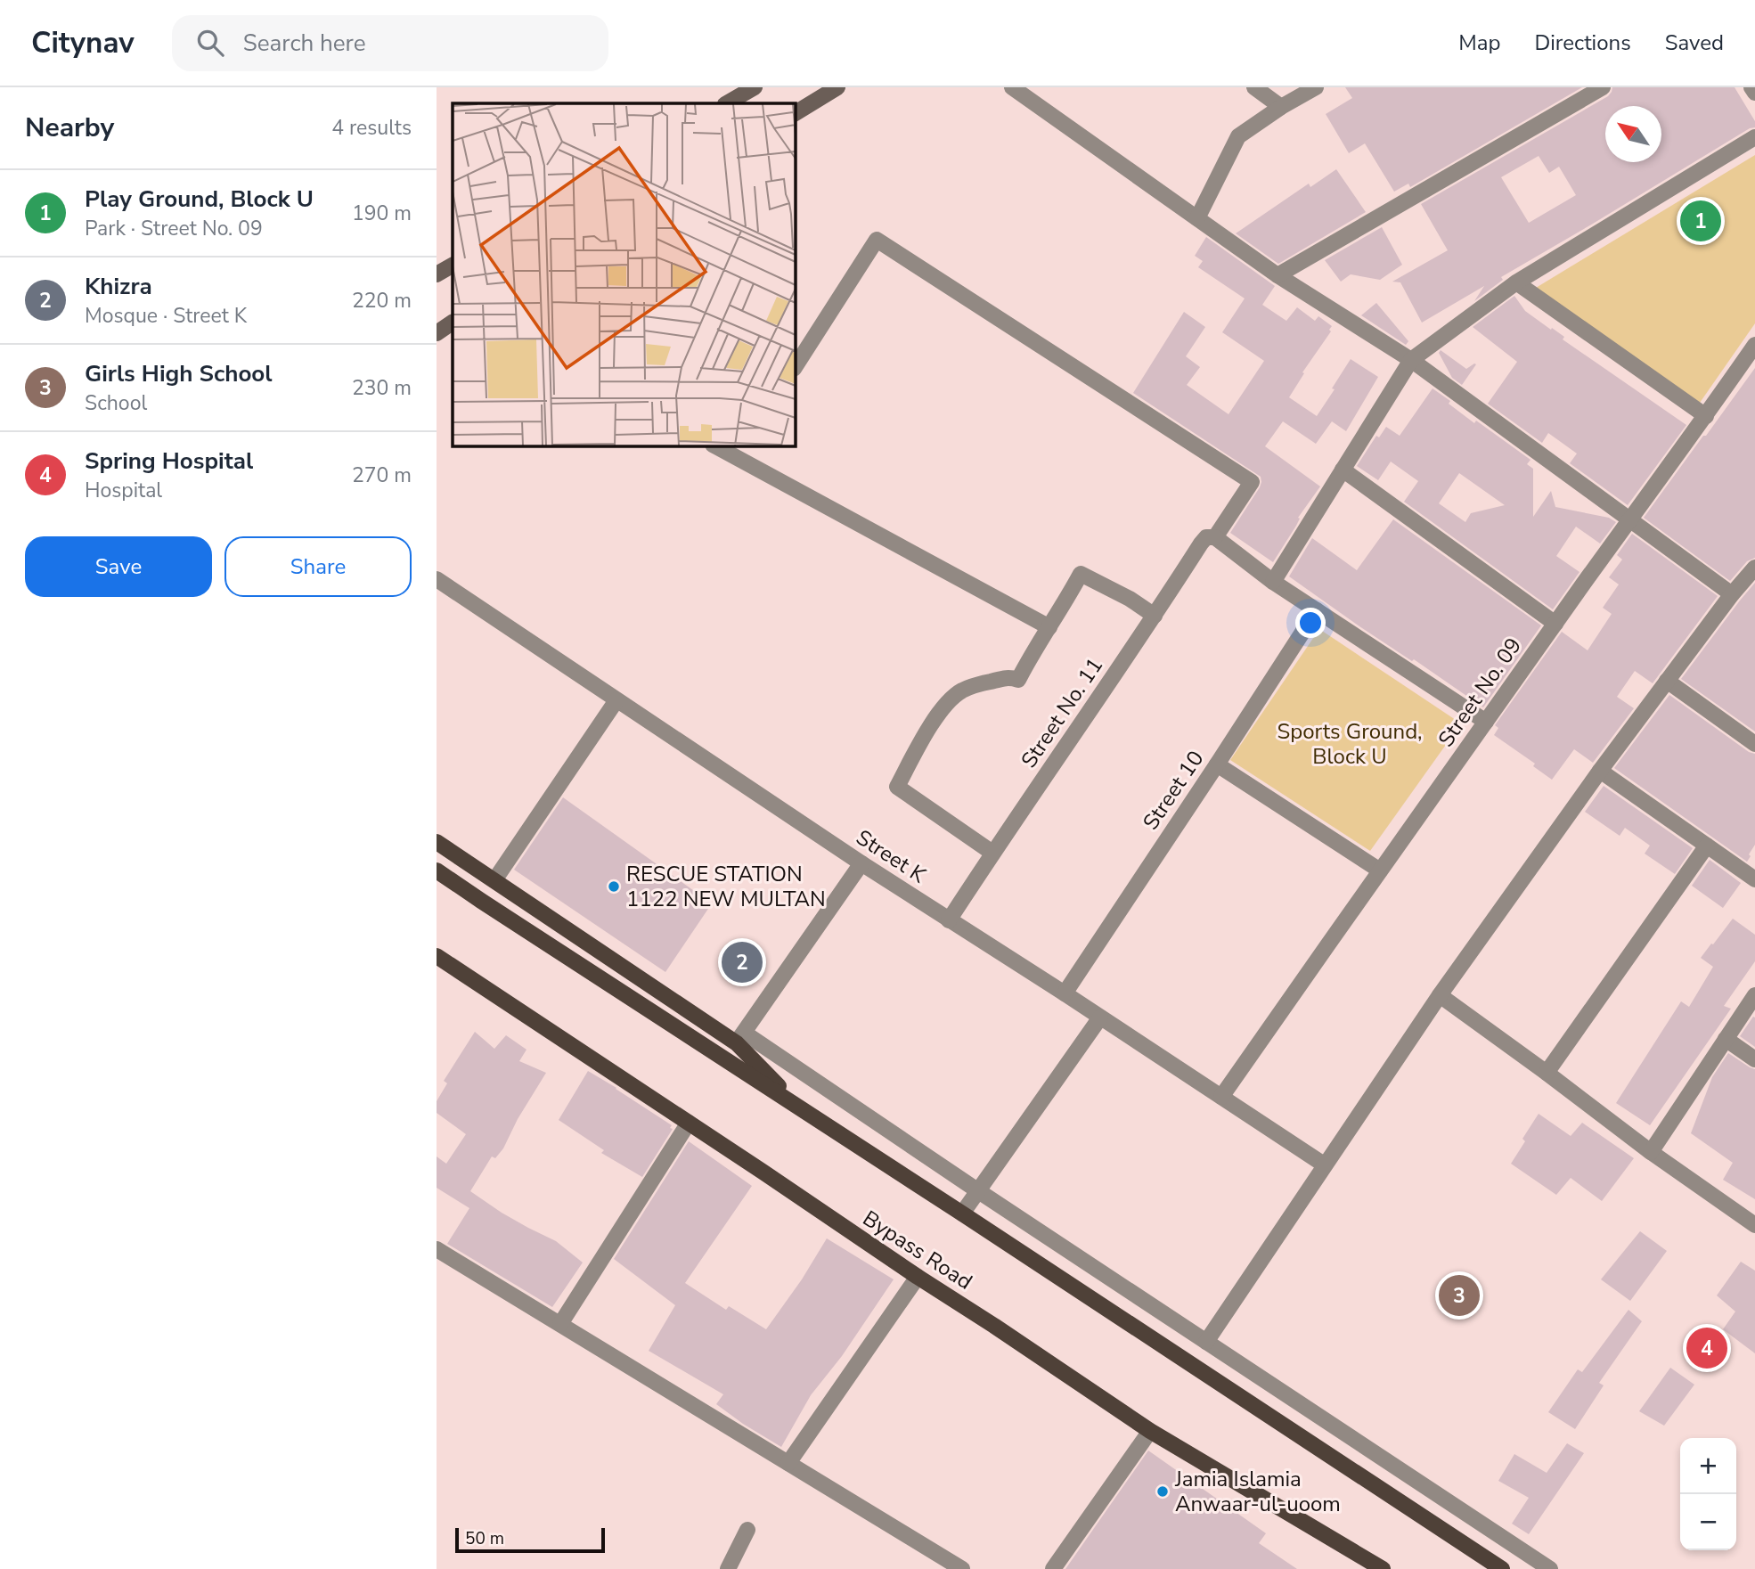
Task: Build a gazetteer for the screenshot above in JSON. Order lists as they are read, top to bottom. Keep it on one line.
{"streets":{"main road":["Bypass Road"],"street":["Street No. 09","Street No. 11","Street 10","Street K"]},"crossings":[["Street No. 09","Street K"],["Street No. 11","Street K"],["Street 10","Street K"]],"parks":["Sports Ground, Block U"],"places":["RESCUE STATION 1122 NEW MULTAN","Jamia Islamia Anwaar-ul-uoom"],"scale_bar":"50 m","north":"top left","page":{"header":"Citynav","search":"Search here","nav":["Map","Directions","Saved"],"heading":["Nearby","4 results"],"list":[{"mark":"1","name":"Play Ground, Block U","note":"Park · Street No. 09","value":"190 m"},{"mark":"2","name":"Khizra","note":"Mosque · Street K","value":"220 m"},{"mark":"3","name":"Girls High School","note":"School","value":"230 m"},{"mark":"4","name":"Spring Hospital","note":"Hospital","value":"270 m"}],"pins":["1","2","3","4"],"buttons":["Save","Share"],"map_buttons":["+","−"],"scale":"50 m"}}
